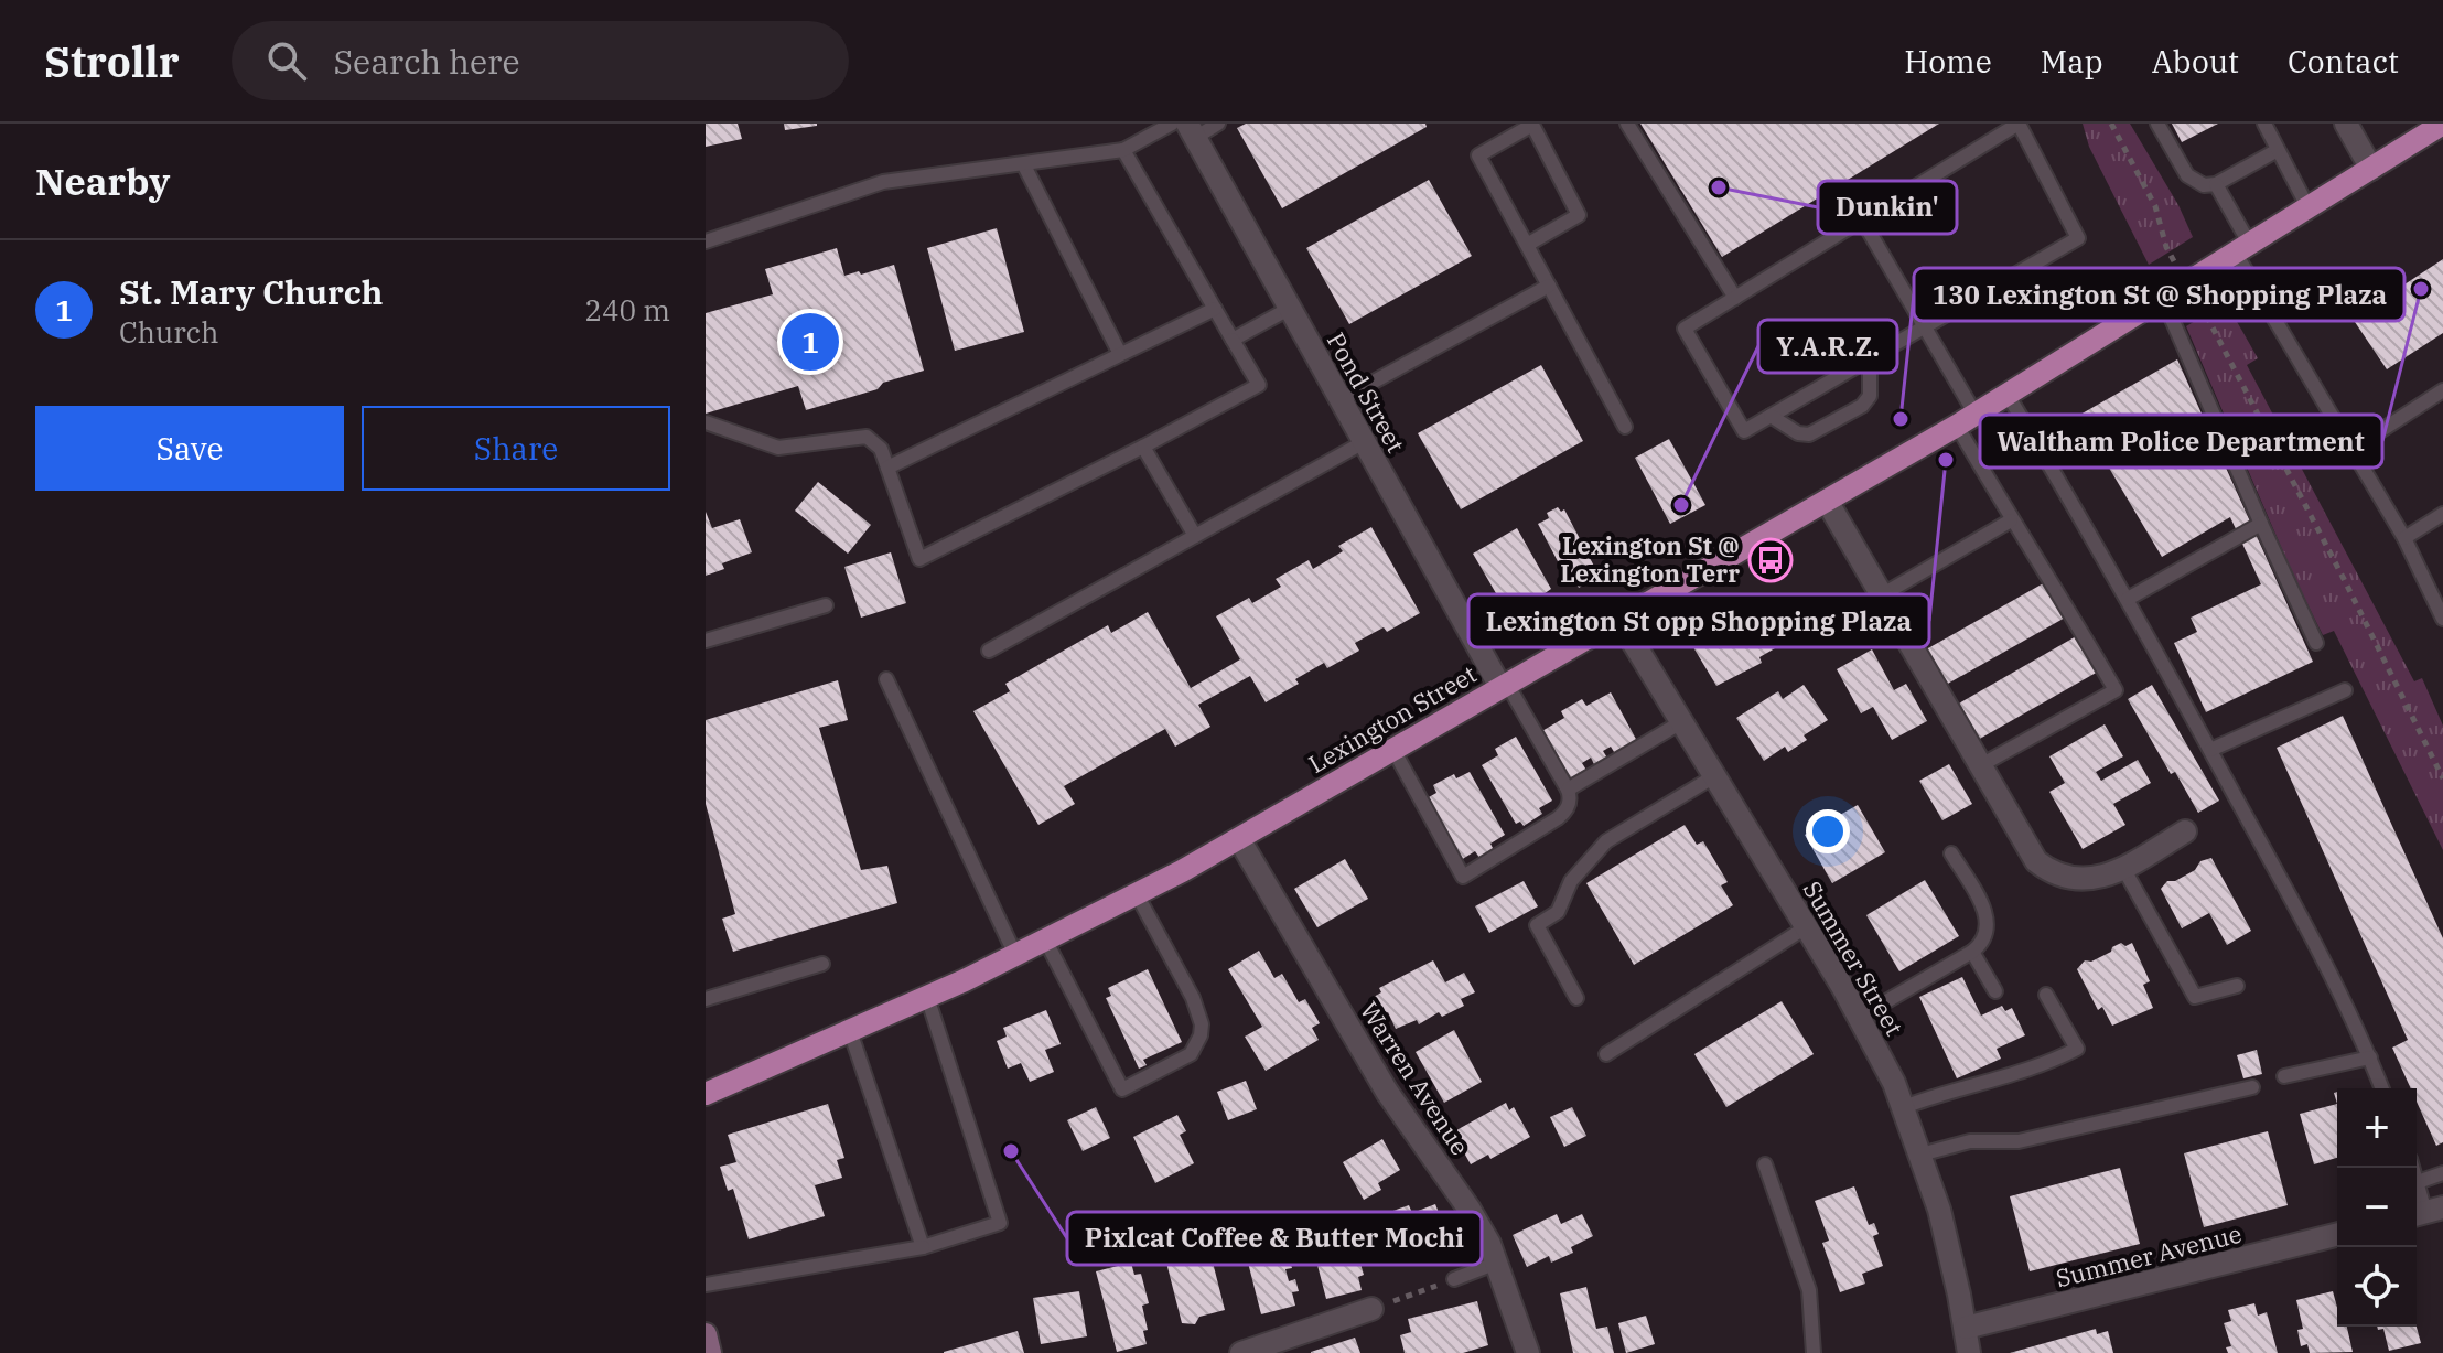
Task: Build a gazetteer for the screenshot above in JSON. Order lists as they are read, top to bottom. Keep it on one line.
{"streets":{"main road":["Lexington Street"],"street":["Pond Street","Summer Street","Warren Avenue","Summer Avenue"]},"crossings":[["Pond Street","Lexington Street"],["Lexington Street","Summer Street"],["Lexington Street","Warren Avenue"],["Summer Street","Summer Avenue"]],"places":{"other":["Dunkin'","Waltham Police Department","130 Lexington St @ Shopping Plaza","Lexington St opp Shopping Plaza","Y.A.R.Z.","Pixlcat Coffee & Butter Mochi"],"bus stop":["Lexington St @ Lexington Terr"]},"page":{"header":"Strollr","search":"Search here","nav":["Home","Map","About","Contact"],"heading":"Nearby","list":[{"mark":"1","name":"St. Mary Church","note":"Church","value":"240 m"}],"pins":"1","buttons":["Save","Share"],"map_buttons":["+","−"]}}
